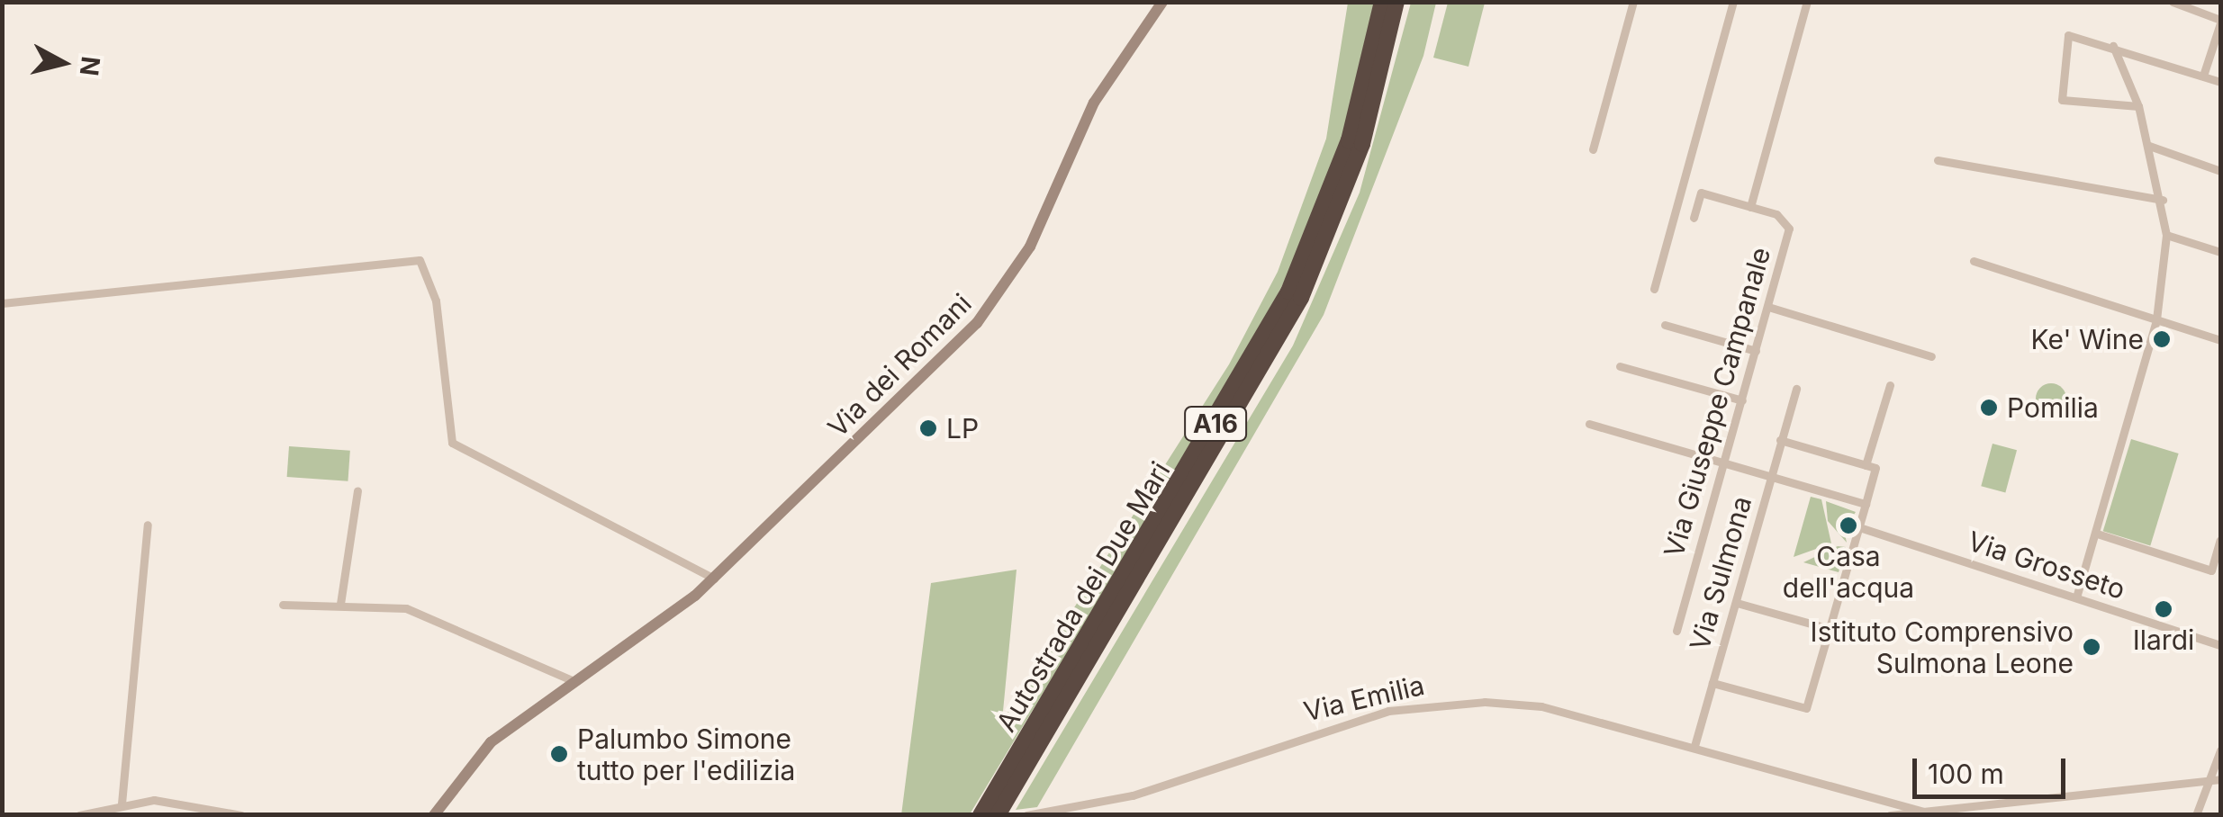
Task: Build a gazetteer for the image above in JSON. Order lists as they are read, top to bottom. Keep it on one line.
{"streets":{"highway":["A16","Autostrada dei Due Mari"],"main road":["Via dei Romani"],"street":["Via Giuseppe Campanale","Via Grosseto","Via Sulmona","Via Emilia"]},"crossings":[["Via Giuseppe Campanale","Via Sulmona"],["Via Sulmona","Via Emilia"]],"places":["Ke' Wine","Pomilia","LP","Casa dell'acqua","Ilardi","Istituto Comprensivo Sulmona Leone","Palumbo Simone tutto per l'edilizia"],"scale_bar":"100 m","north":"right"}
